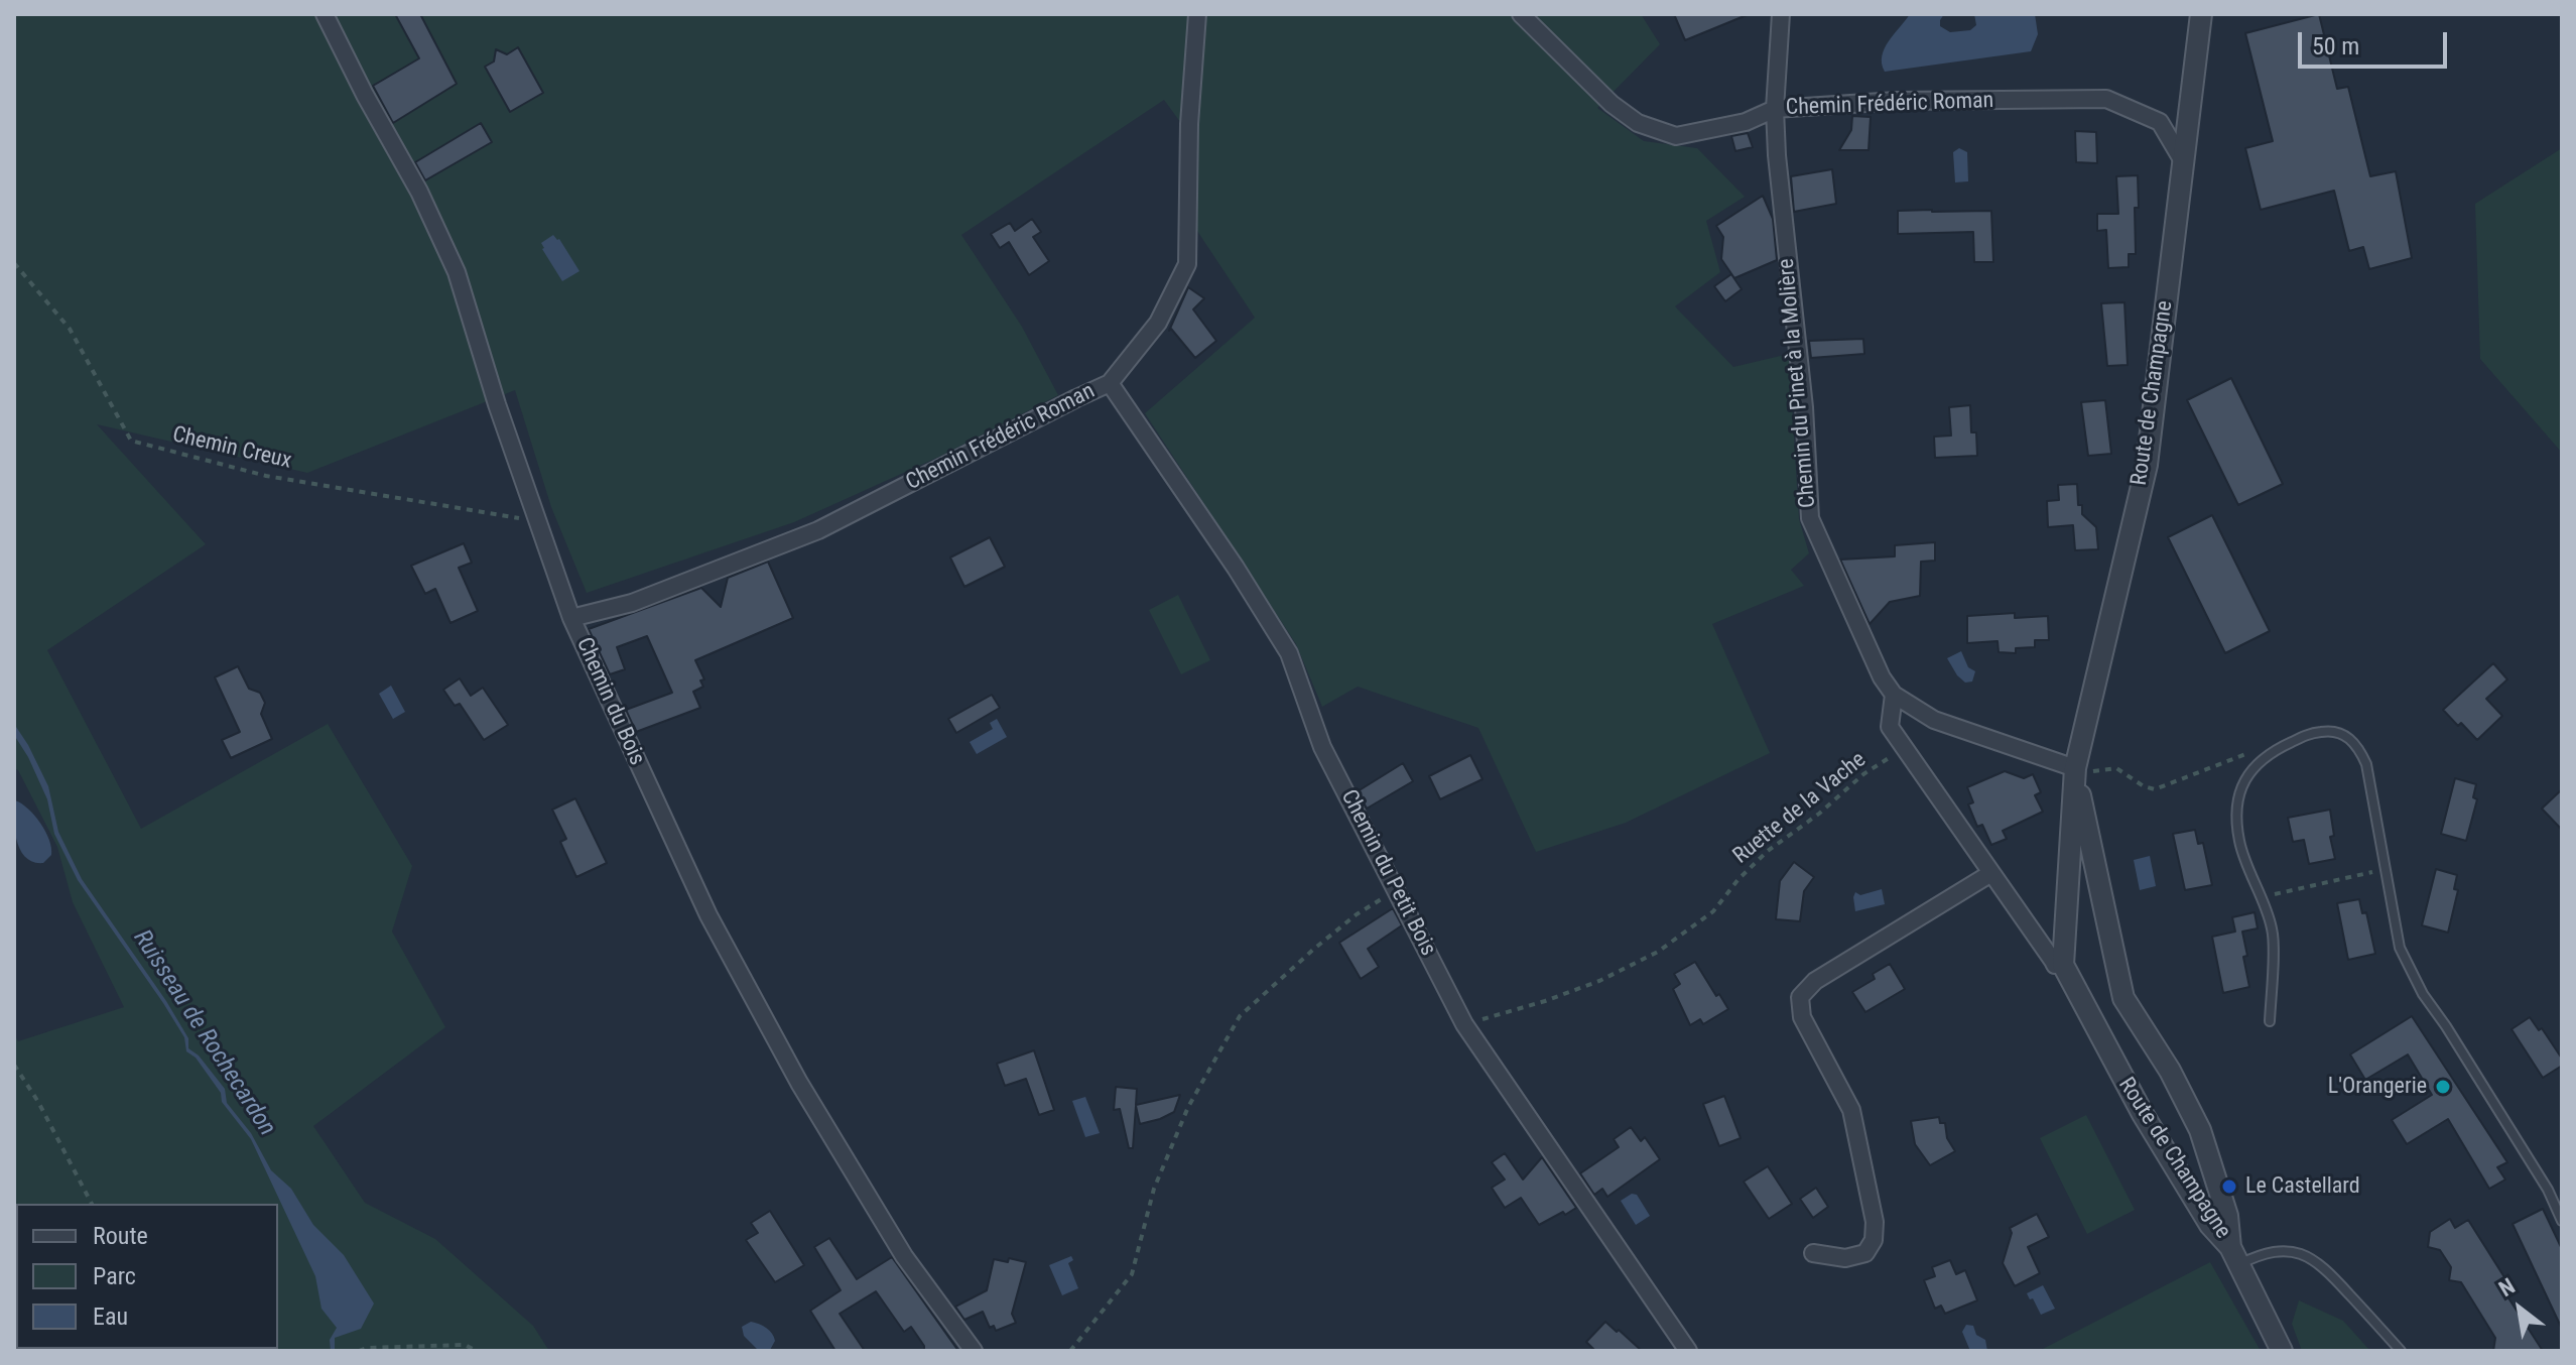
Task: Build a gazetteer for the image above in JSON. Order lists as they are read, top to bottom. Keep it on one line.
{"streets":{"street":["Chemin Frédéric Roman","Chemin du Pinet à la Molière","Route de Champagne","Chemin du Bois","Chemin du Petit Bois"],"path":["Chemin Creux","Ruette de la Vache"]},"crossings":[["Chemin Frédéric Roman","Chemin du Pinet à la Molière"],["Chemin Frédéric Roman","Route de Champagne"],["Chemin Frédéric Roman","Chemin du Bois"],["Chemin Frédéric Roman","Chemin du Petit Bois"],["Chemin du Pinet à la Molière","Route de Champagne"],["Chemin du Pinet à la Molière","Ruette de la Vache"],["Chemin Creux","Chemin du Bois"],["Ruette de la Vache","Chemin du Petit Bois"]],"water":["Ruisseau de Rochecardon"],"places":["L'Orangerie","Le Castellard"],"legend":["Route","Parc","Eau"],"scale_bar":"50 m","north":"top left"}
